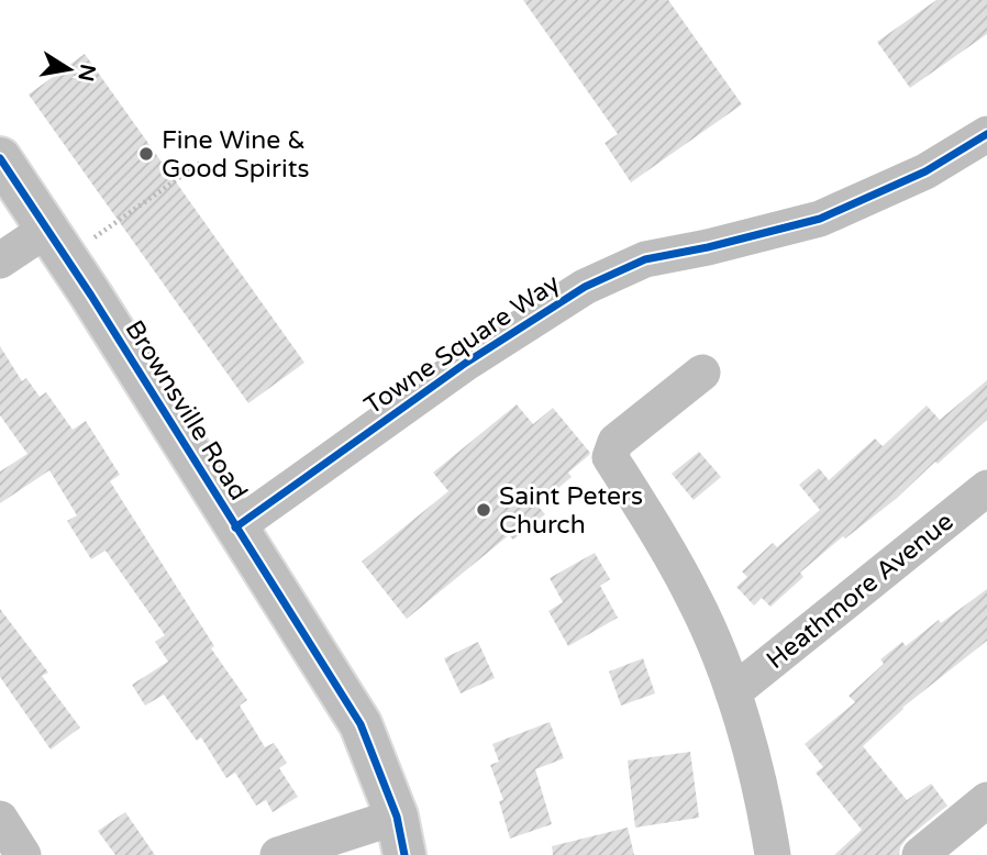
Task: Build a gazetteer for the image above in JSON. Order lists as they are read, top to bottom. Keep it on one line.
{"streets":{"main road":["Brownsville Road"],"street":["Towne Square Way","Heathmore Avenue"]},"crossings":[["Towne Square Way","Brownsville Road"]],"places":["Fine Wine & Good Spirits","Saint Peters Church"],"north":"right"}
